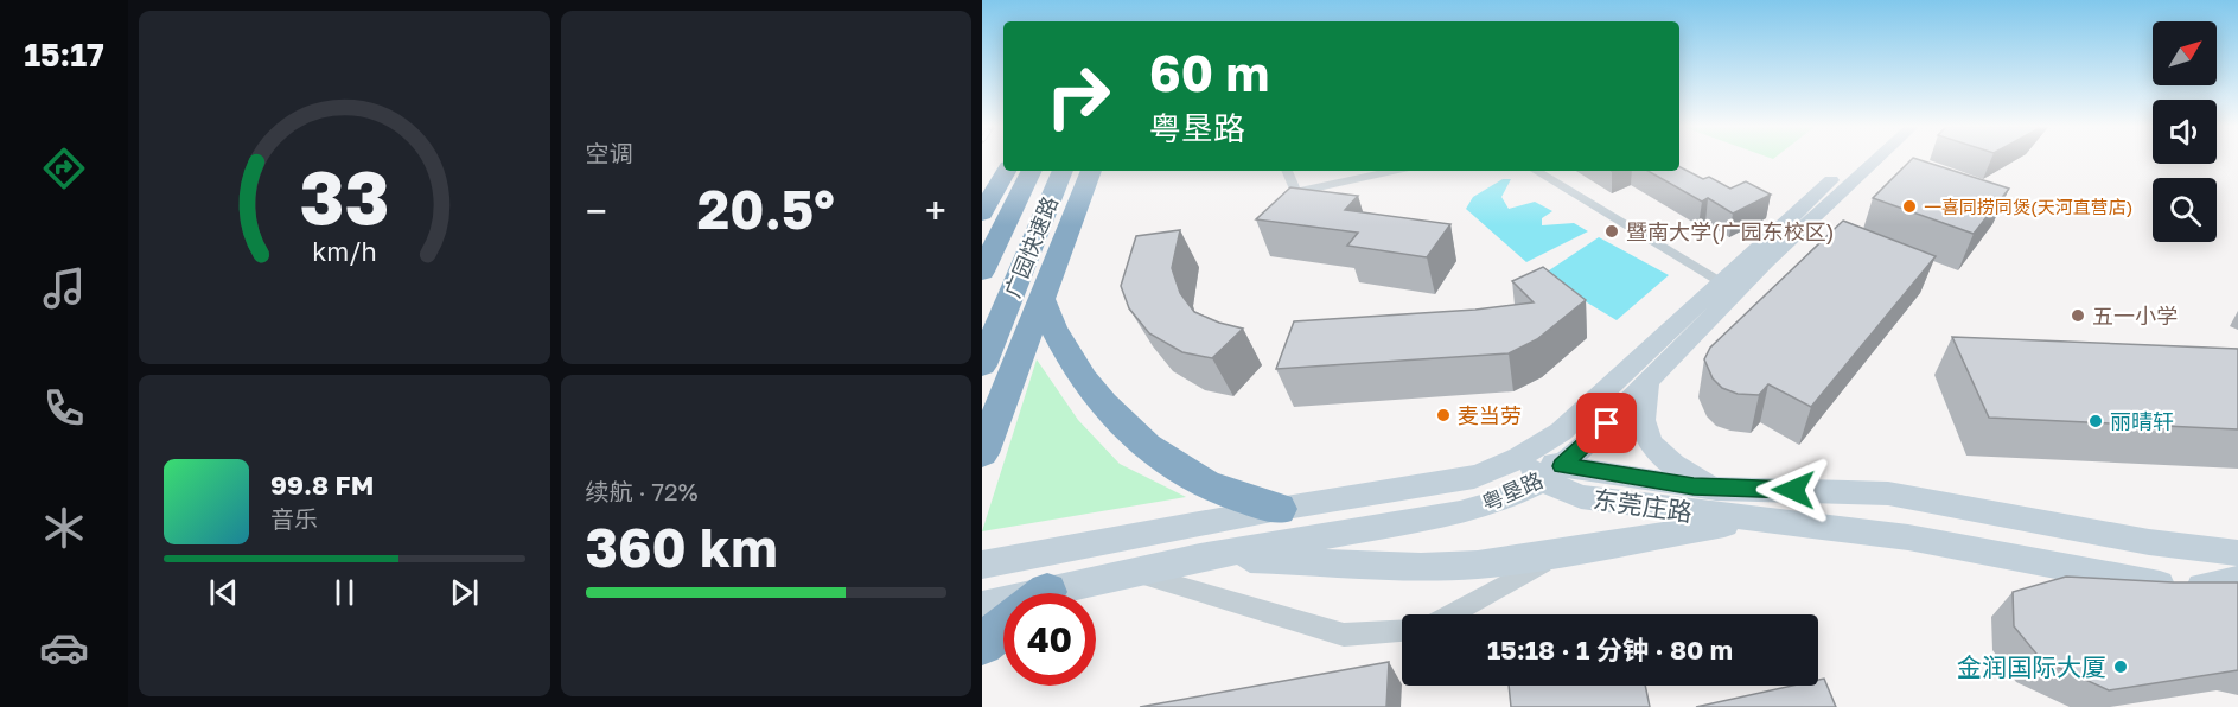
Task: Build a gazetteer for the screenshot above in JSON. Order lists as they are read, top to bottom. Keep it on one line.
{"streets":{"highway":["广园快速路"],"main road":["粤垦路","东莞庄路"]},"crossings":[["粤垦路","东莞庄路"]],"places":["一喜同捞同煲(天河直营店)","暨南大学(广园东校区)","五一小学","麦当劳","丽晴轩","金润国际大厦"],"north":"top right","page":{"tabs":"15:17","tile":["空调",["续航 · 72%","360 km"]],"turn":["60 m","粤垦路"],"heat":["−","20.5°","+"],"song":["99.8 FM","音乐"],"limit":"40","trip":"15:18 · 1 分钟 · 80 m","gauge":["33","km/h"]}}
